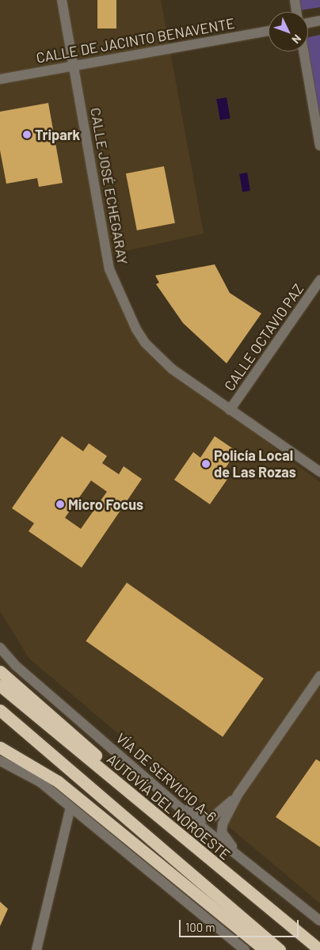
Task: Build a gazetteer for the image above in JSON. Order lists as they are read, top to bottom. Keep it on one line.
{"streets":{"highway":["AUTOVÍA DEL NOROESTE"],"street":["CALLE DE JACINTO BENAVENTE","CALLE JOSÉ ECHEGARAY","CALLE OCTAVIO PAZ","VÍA DE SERVICIO A-6"]},"crossings":[["CALLE DE JACINTO BENAVENTE","CALLE JOSÉ ECHEGARAY"],["CALLE JOSÉ ECHEGARAY","CALLE OCTAVIO PAZ"]],"places":["Tripark","Policía Local de Las Rozas","Micro Focus"],"scale_bar":"100 m","north":"bottom right"}
